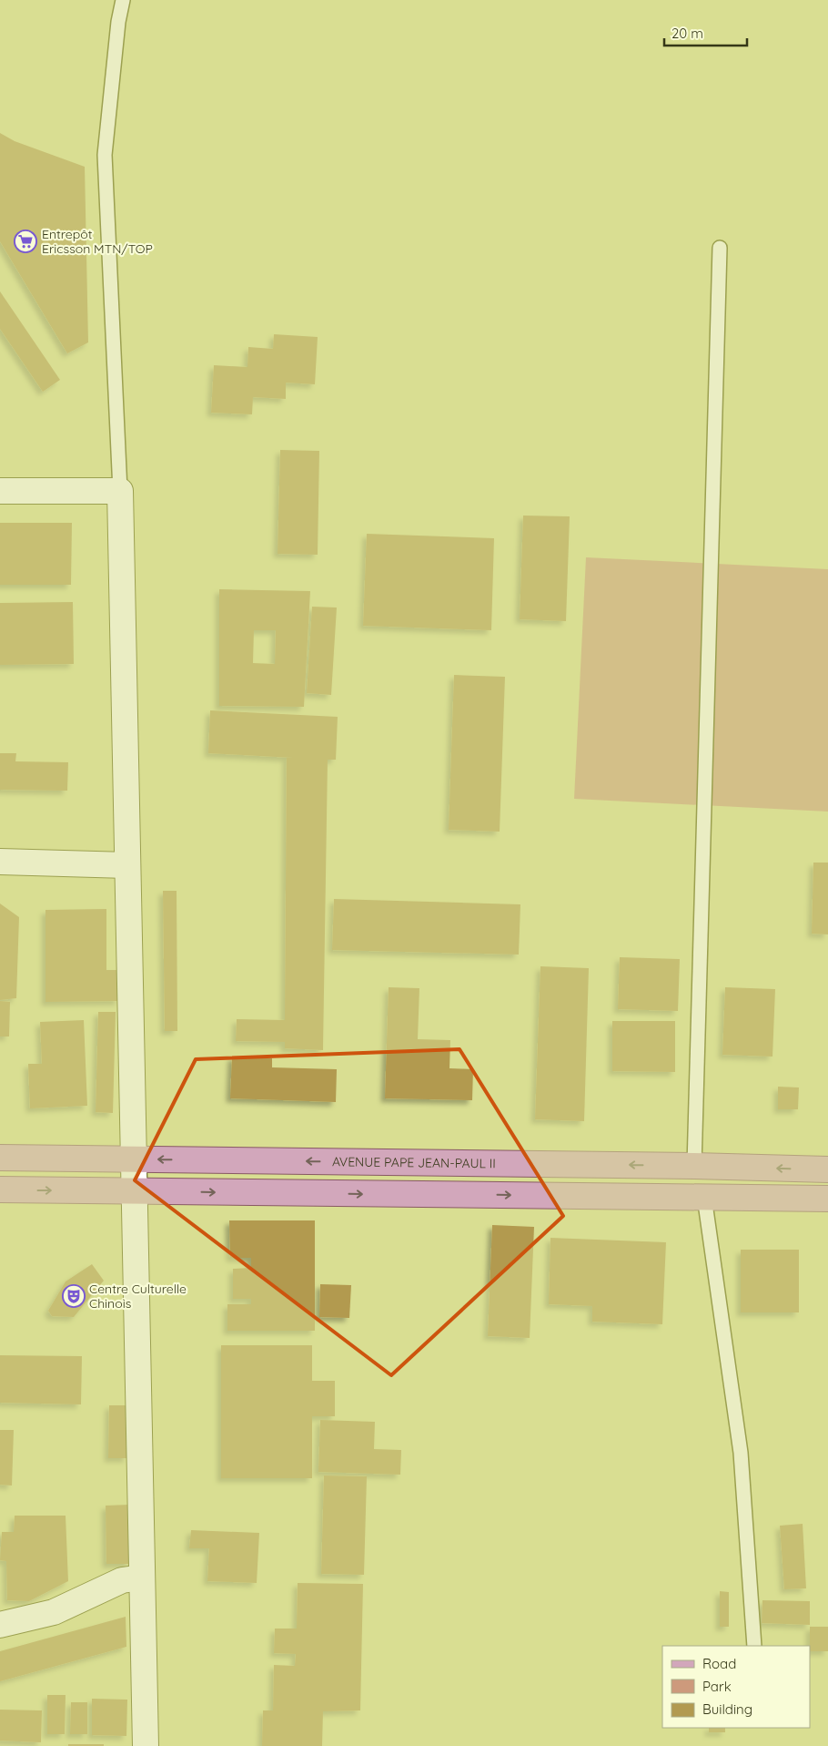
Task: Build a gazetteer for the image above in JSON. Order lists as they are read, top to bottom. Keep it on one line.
{"streets":{"main road":["AVENUE PAPE JEAN-PAUL II"]},"places":{"supermarket":["Entrepôt Ericsson MTN/TOP"],"theatre":["Centre Culturelle Chinois"]},"legend":["Road","Park","Building"],"scale_bar":"20 m"}
